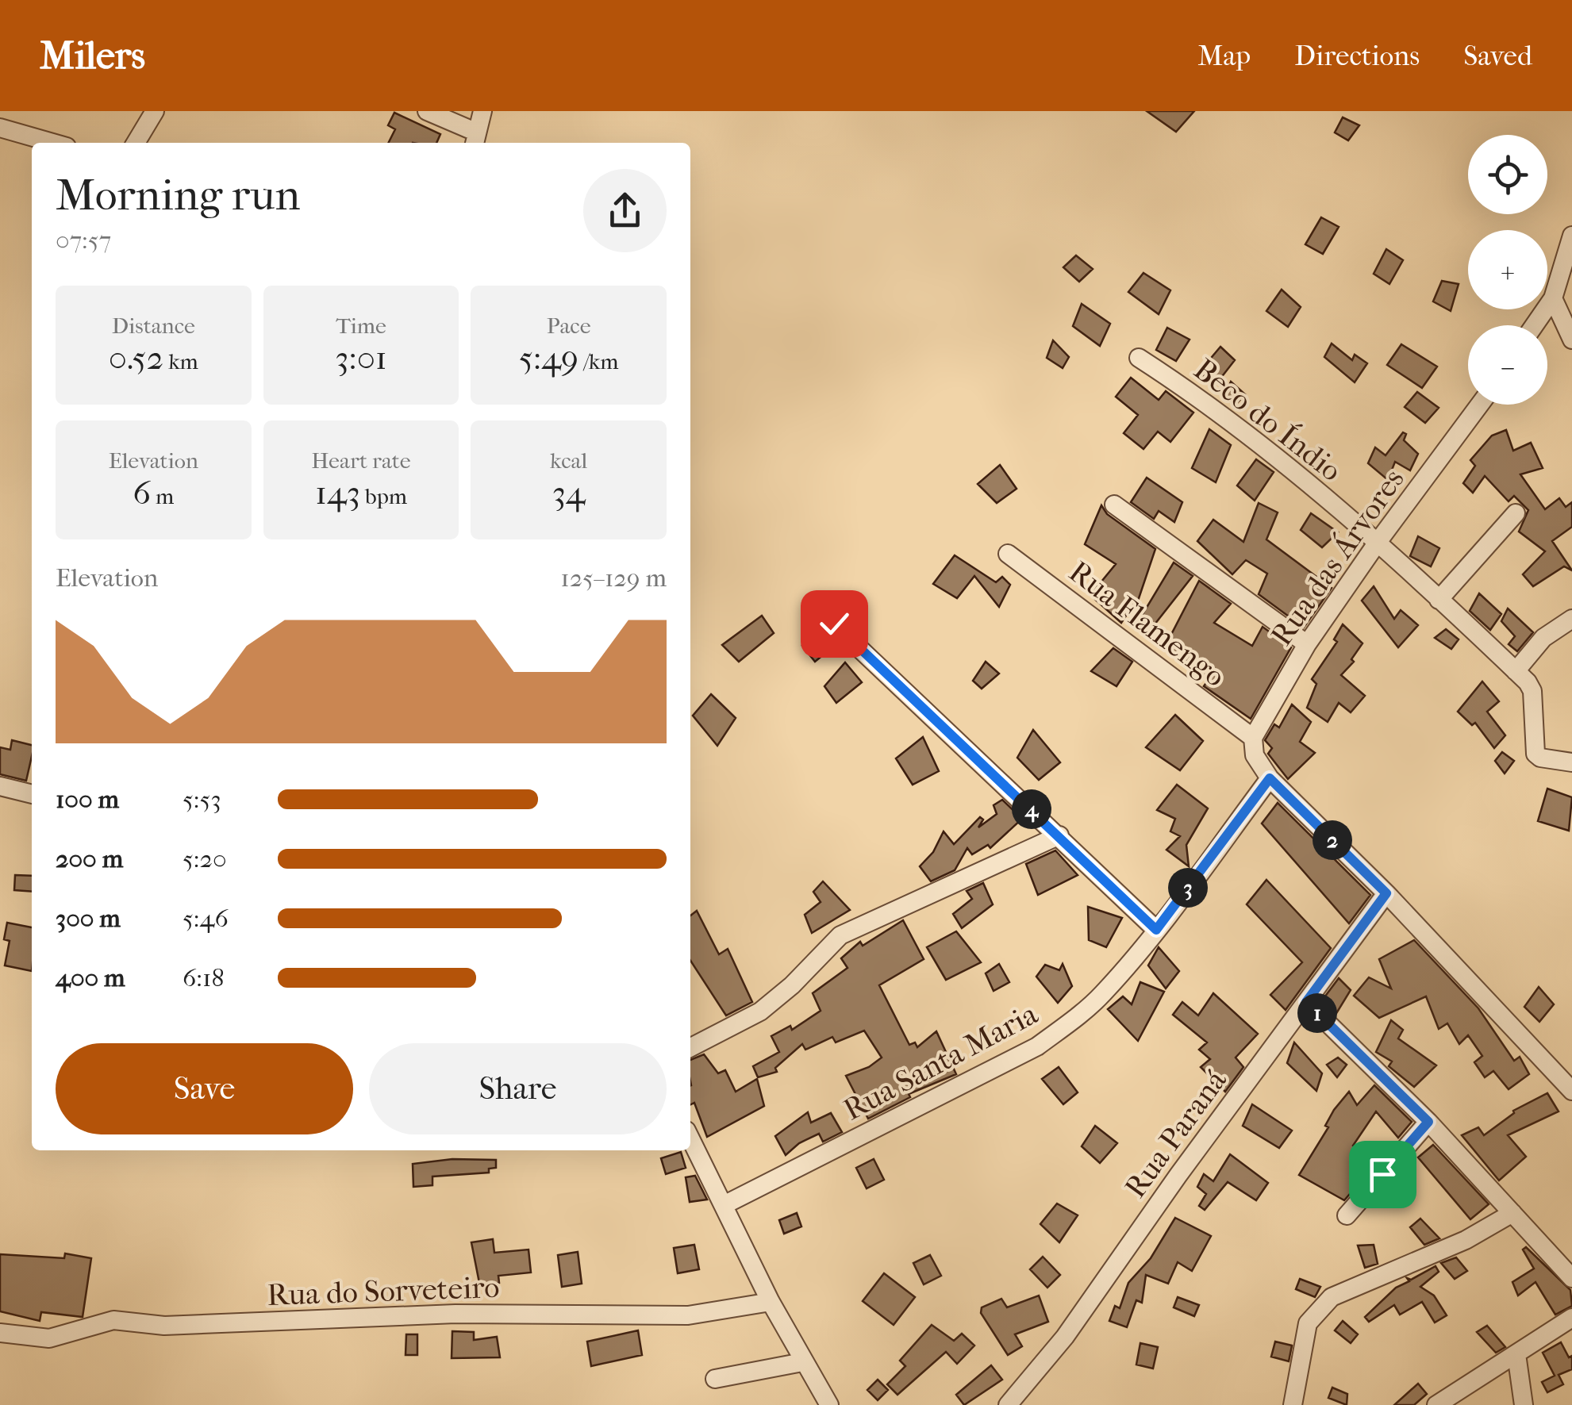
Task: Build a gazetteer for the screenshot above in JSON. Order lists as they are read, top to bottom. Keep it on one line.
{"streets":{"street":["Beco do Índio","Rua das Árvores","Rua Flamengo","Rua Santa Maria","Rua Paraná","Rua do Sorveteiro"]},"crossings":[["Beco do Índio","Rua das Árvores"],["Rua das Árvores","Rua Flamengo"]],"page":{"header":"Milers","nav":["Map","Directions","Saved"],"map_buttons":["+","−"],"heading":["Morning run","07:57"],"stats":[["Distance","0.52 km"],["Time","3:01"],["Pace","5:49 /km"],["Elevation","6 m"],["Heart rate","143 bpm"],["kcal","34"]],"chart":["Elevation","125–129 m"],"list":[{"name":"100 m","note":"5:53"},{"name":"200 m","note":"5:20"},{"name":"300 m","note":"5:46"},{"name":"400 m","note":"6:18"}],"pins":["4","2","3","1"],"buttons":["Save","Share"]}}
